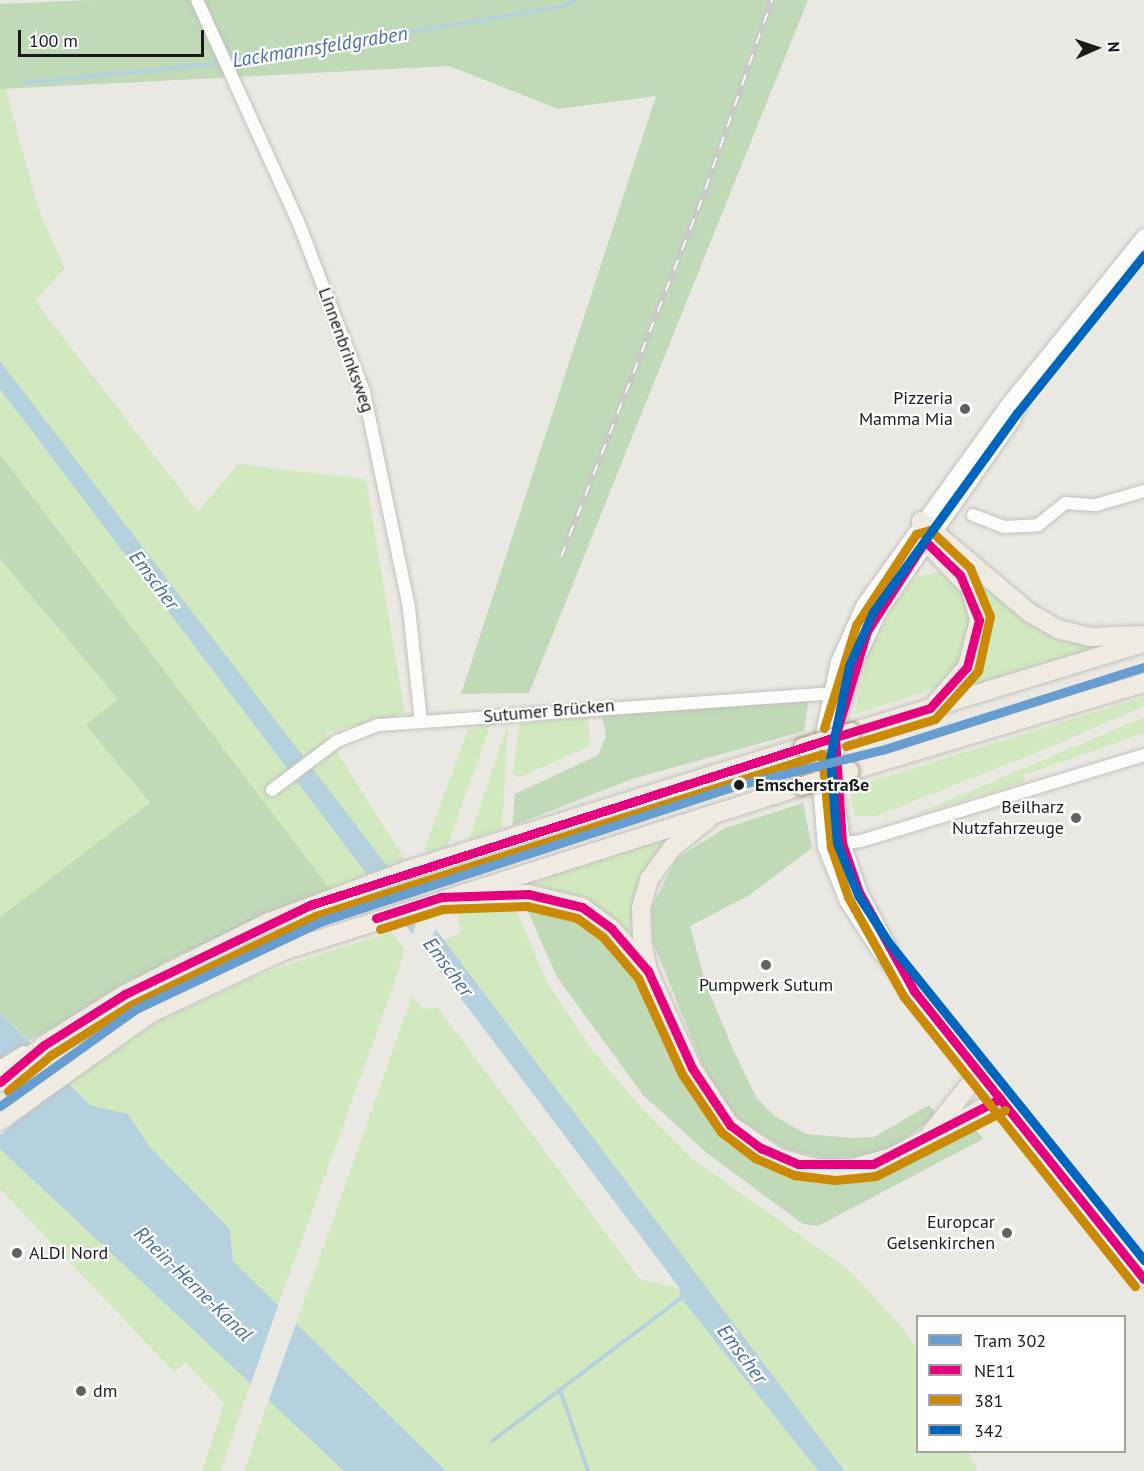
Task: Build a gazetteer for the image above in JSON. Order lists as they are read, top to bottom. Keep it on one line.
{"streets":{"street":["Linnenbrinksweg","Sutumer Brücken"]},"crossings":[["Linnenbrinksweg","Sutumer Brücken"]],"water":["Lackmannsfeldgraben","Emscher","Rhein-Herne-Kanal"],"places":["Pizzeria Mamma Mia","Emscherstraße","Beilharz Nutzfahrzeuge","Pumpwerk Sutum","Europcar Gelsenkirchen","ALDI Nord","dm"],"lines":["transit line 342","transit line 381","transit line NE11","tram line 302"],"legend":["Tram 302","NE11","381","342"],"scale_bar":"100 m","north":"right"}
